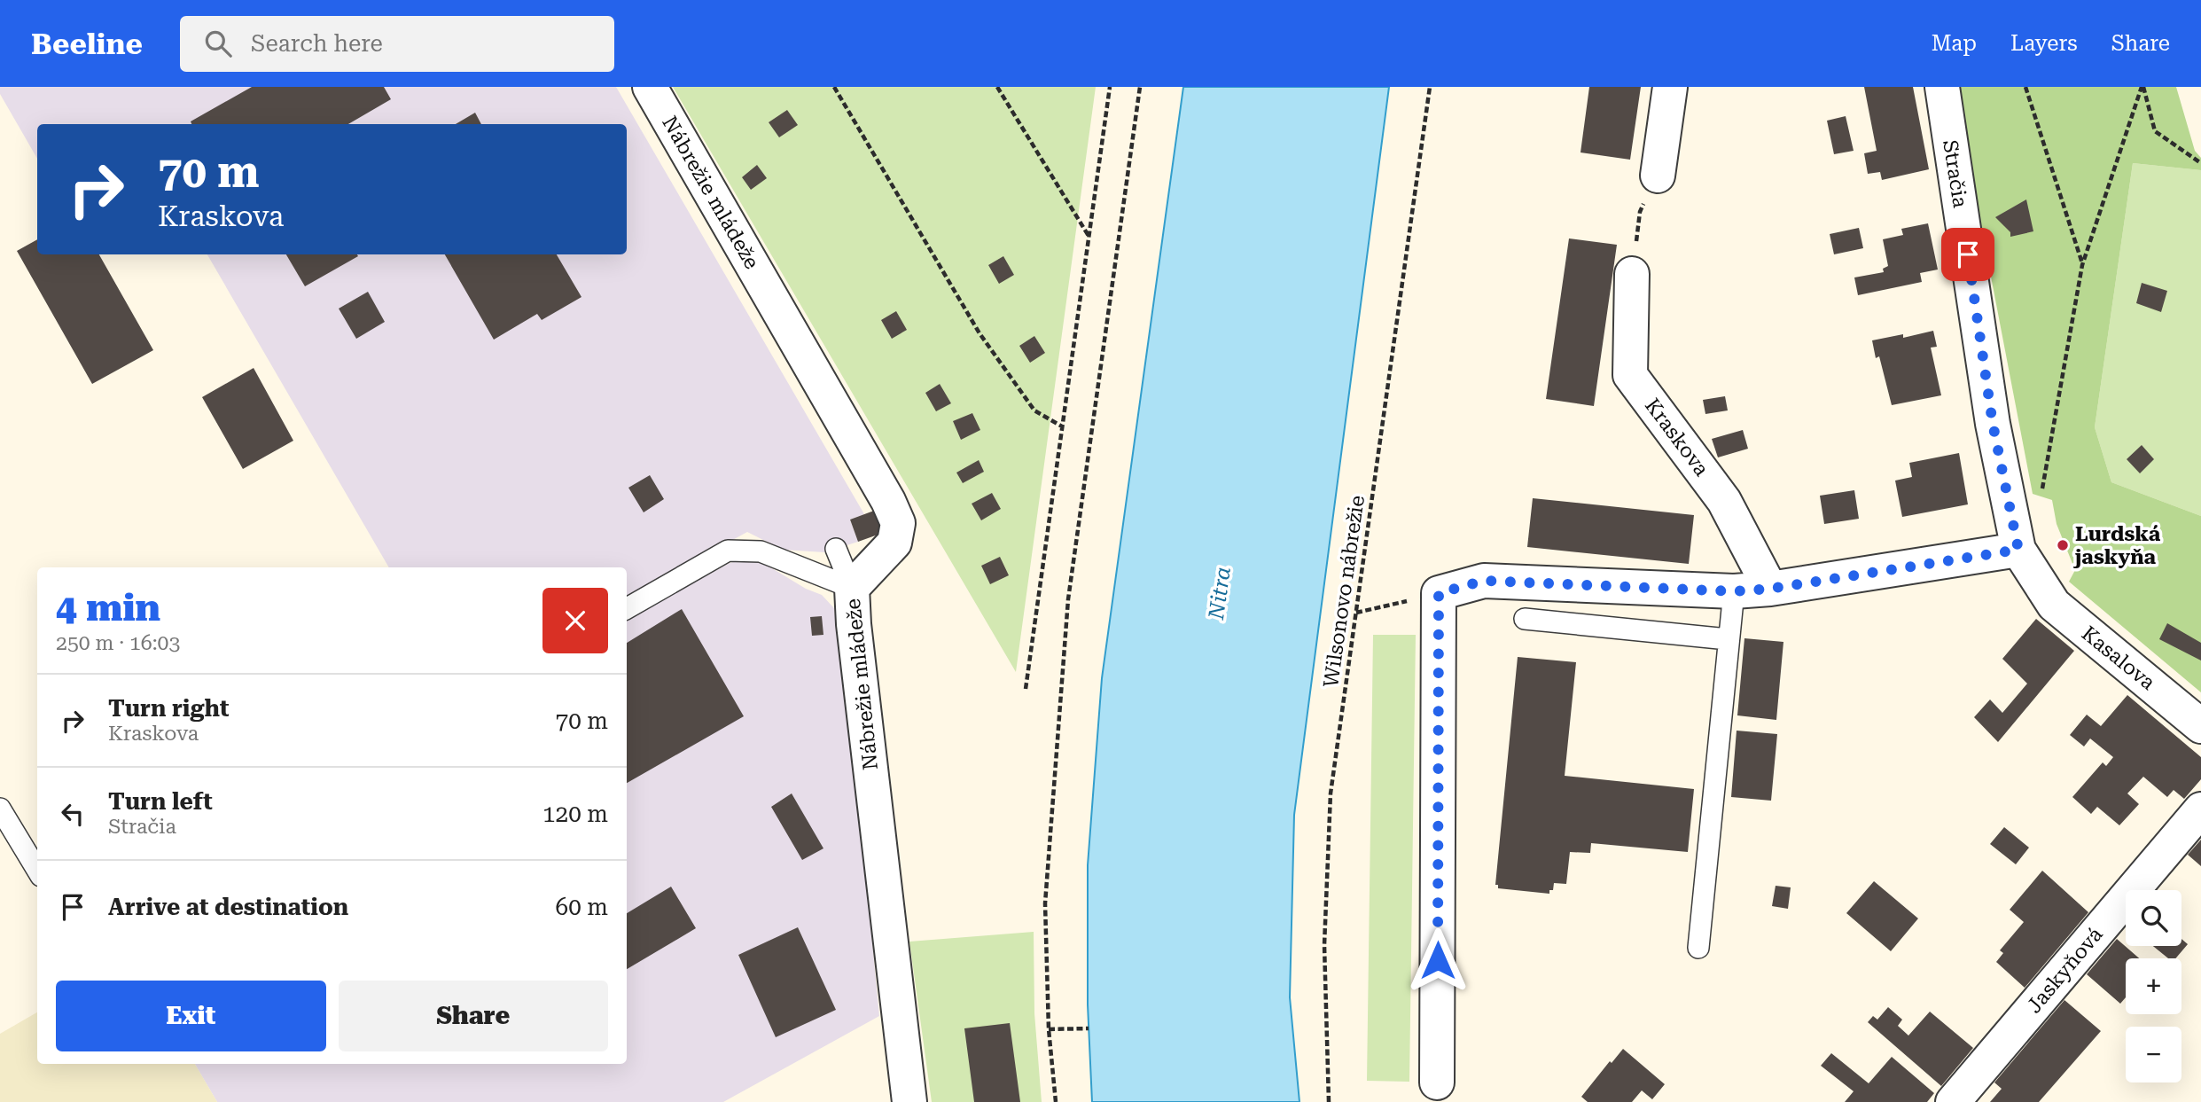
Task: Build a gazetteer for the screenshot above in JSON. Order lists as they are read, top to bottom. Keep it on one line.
{"streets":{"street":["Stračia","Nábrežie mládeže","Kraskova","Kasalova","Jaskyňová"],"path":["Wilsonovo nábrežie"]},"crossings":[["Stračia","Kasalova"]],"water":["Nitra"],"places":["Lurdská jaskyňa"],"page":{"header":"Beeline","search":"Search here","nav":["Map","Layers","Share"],"turn":["70 m","Kraskova"],"heading":["4 min","250 m · 16:03"],"list":[{"name":"Turn right","note":"Kraskova","value":"70 m"},{"name":"Turn left","note":"Stračia","value":"120 m"},{"name":"Arrive at destination","value":"60 m"}],"map_buttons":["+","−"],"buttons":["Exit","Share"]}}
